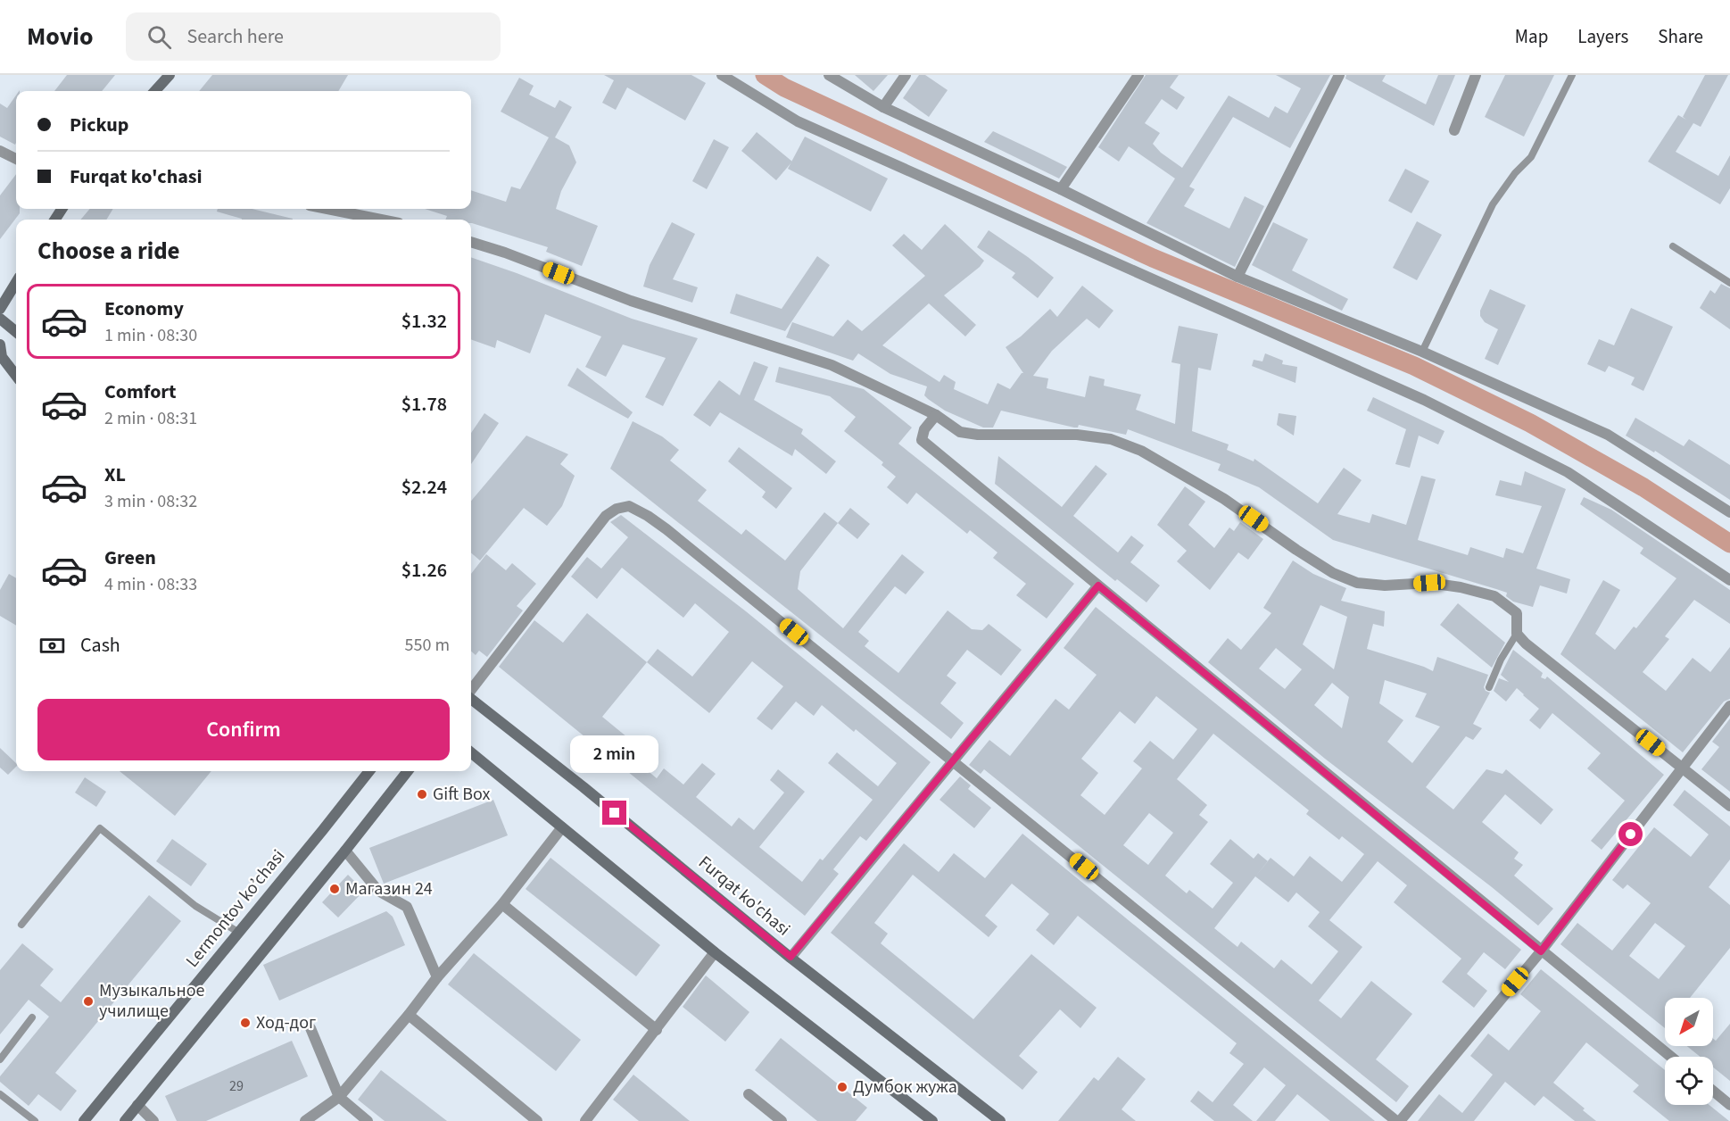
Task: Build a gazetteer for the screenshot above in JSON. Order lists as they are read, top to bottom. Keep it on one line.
{"streets":{"main road":["Furqat ko'chasi","Lermontov ko’chasi"]},"places":["Gift Box","Магазин 24","Музыкальное училище","Ход-дог","Думбок жужа"],"house_numbers":["29"],"north":"bottom left","page":{"header":"Movio","search":"Search here","nav":["Map","Layers","Share"],"banner":["Pickup","Furqat ko'chasi"],"heading":"Choose a ride","list":[{"name":"Economy","note":"1 min · 08:30","value":"$1.32"},{"name":"Comfort","note":"2 min · 08:31","value":"$1.78"},{"name":"XL","note":"3 min · 08:32","value":"$2.24"},{"name":"Green","note":"4 min · 08:33","value":"$1.26"}],"pay":["Cash","550 m"],"buttons":"Confirm","bubble":"2 min"}}
